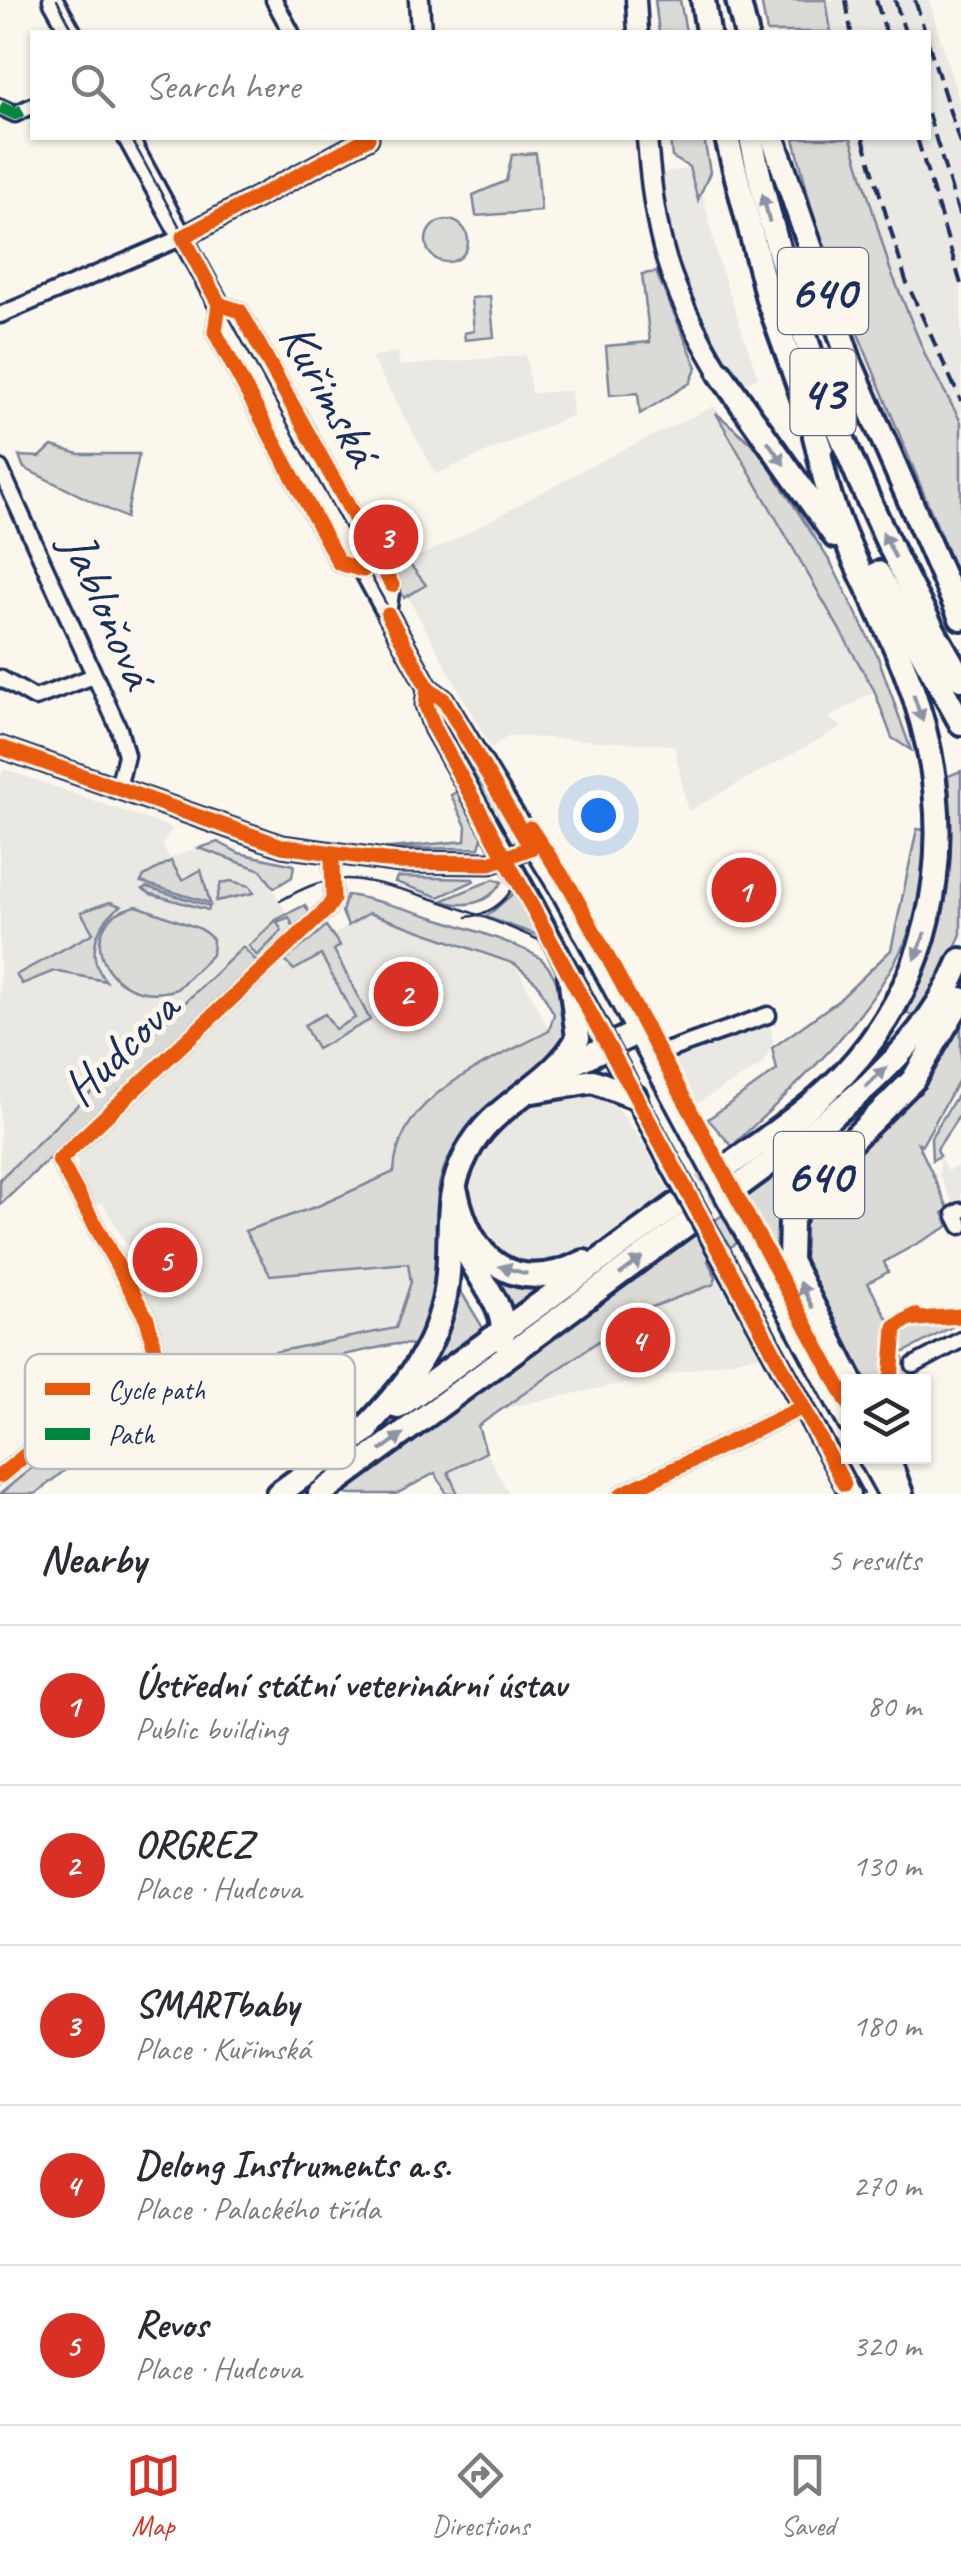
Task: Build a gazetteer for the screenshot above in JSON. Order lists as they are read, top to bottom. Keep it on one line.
{"streets":{"highway":["640","43"],"street":["Kuřimská","Jabloňová","Hudcova"]},"crossings":[["640","43"]],"legend":["Cycle path","Path"],"page":{"search":"Search here","pins":["3","1","2","5","4"],"heading":["Nearby","5 results"],"list":[{"mark":"1","name":"Ústřední státní veterinární ústav","note":"Public building","value":"80 m"},{"mark":"2","name":"ORGREZ","note":"Place · Hudcova","value":"130 m"},{"mark":"3","name":"SMARTbaby","note":"Place · Kuřimská","value":"180 m"},{"mark":"4","name":"Delong Instruments a.s.","note":"Place · Palackého třída","value":"270 m"},{"mark":"5","name":"Revos","note":"Place · Hudcova","value":"320 m"}],"nav":["Map","Directions","Saved"]}}
